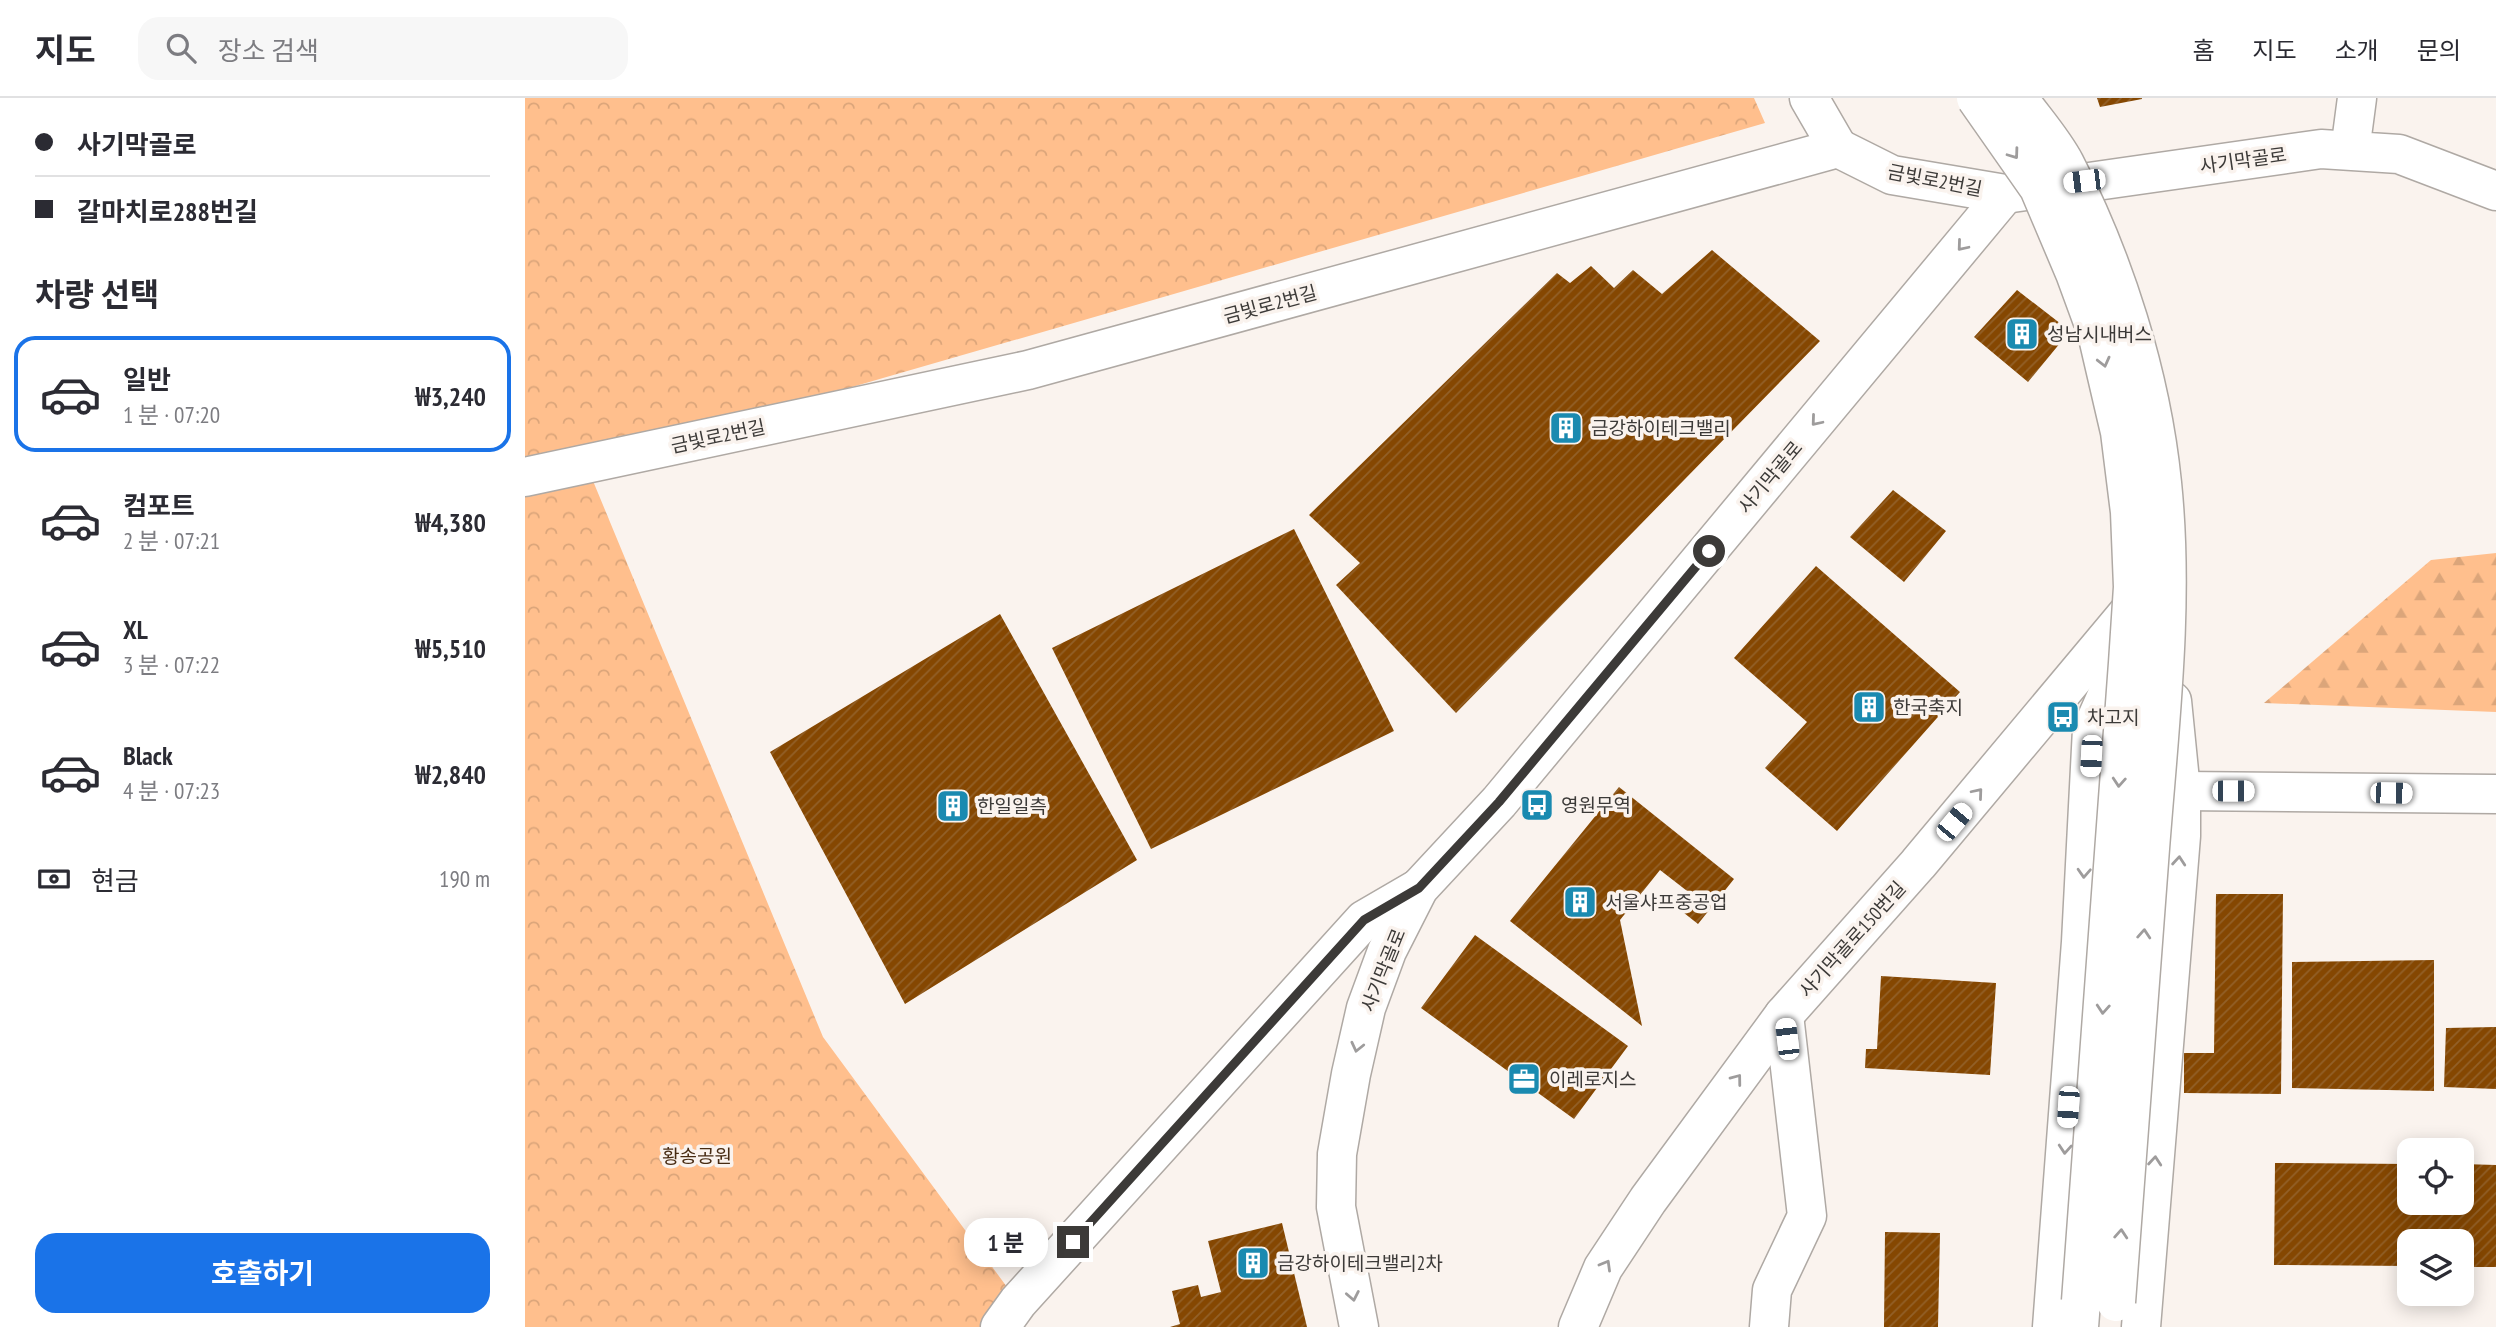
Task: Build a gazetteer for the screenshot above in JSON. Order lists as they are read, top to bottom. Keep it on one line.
{"streets":{"street":["사기막골로","금빛로2번길","사기막골로150번길"]},"crossings":[["사기막골로","금빛로2번길"]],"one_way":["사기막골로150번길"],"parks":["황송공원"],"places":{"building":["성남시내버스","금강하이테크밸리","한국축지","한일일측","서울샤프중공업","금강하이테크밸리2차"],"bus stop":["차고지","영원무역"],"office":["이레로지스"]},"page":{"header":"지도","search":"장소 검색","nav":["홈","지도","소개","문의"],"banner":["사기막골로","갈마치로288번길"],"heading":"차량 선택","list":[{"name":"일반","note":"1 분 · 07:20","value":"₩3,240"},{"name":"컴포트","note":"2 분 · 07:21","value":"₩4,380"},{"name":"XL","note":"3 분 · 07:22","value":"₩5,510"},{"name":"Black","note":"4 분 · 07:23","value":"₩2,840"}],"pay":["현금","190 m"],"bubble":"1 분","buttons":"호출하기"}}
